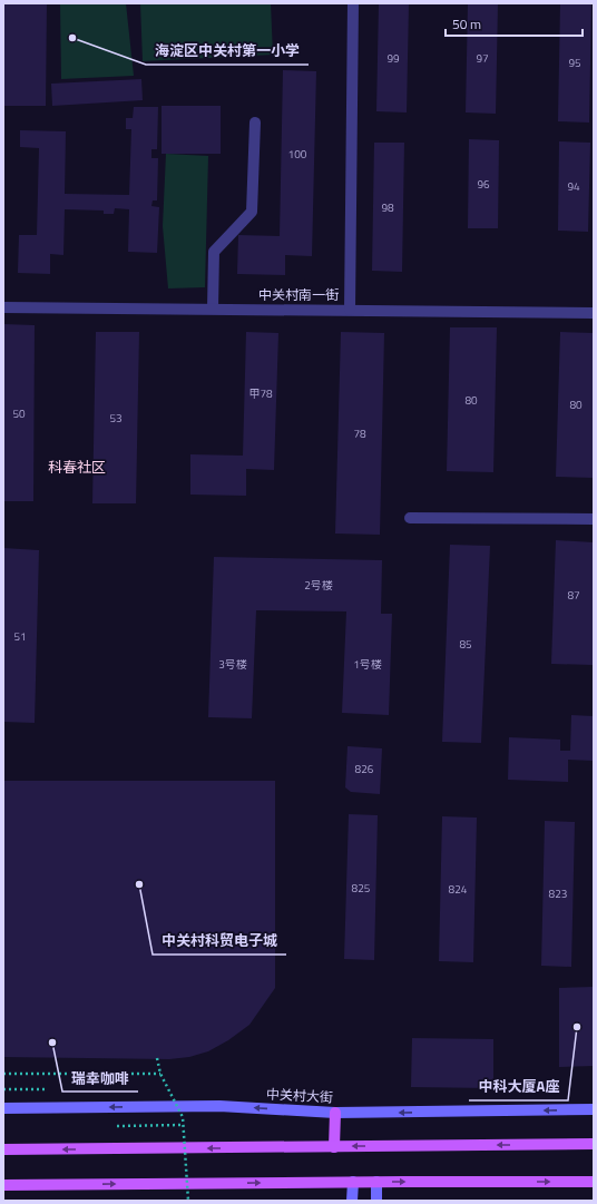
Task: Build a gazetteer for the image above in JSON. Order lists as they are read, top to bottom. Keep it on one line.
{"streets":{"street":["中关村南一街","中关村大街"]},"one_way":["中关村大街"],"districts":["科春社区"],"places":["海淀区中关村第一小学","中关村科贸电子城","中科大厦A座","瑞幸咖啡"],"house_numbers":["99","97","95","100","96","94","98","甲78","80","80","50","53","78","2号楼","87","51","85","3号楼","1号楼","826","825","824","823"],"scale_bar":"50 m"}
